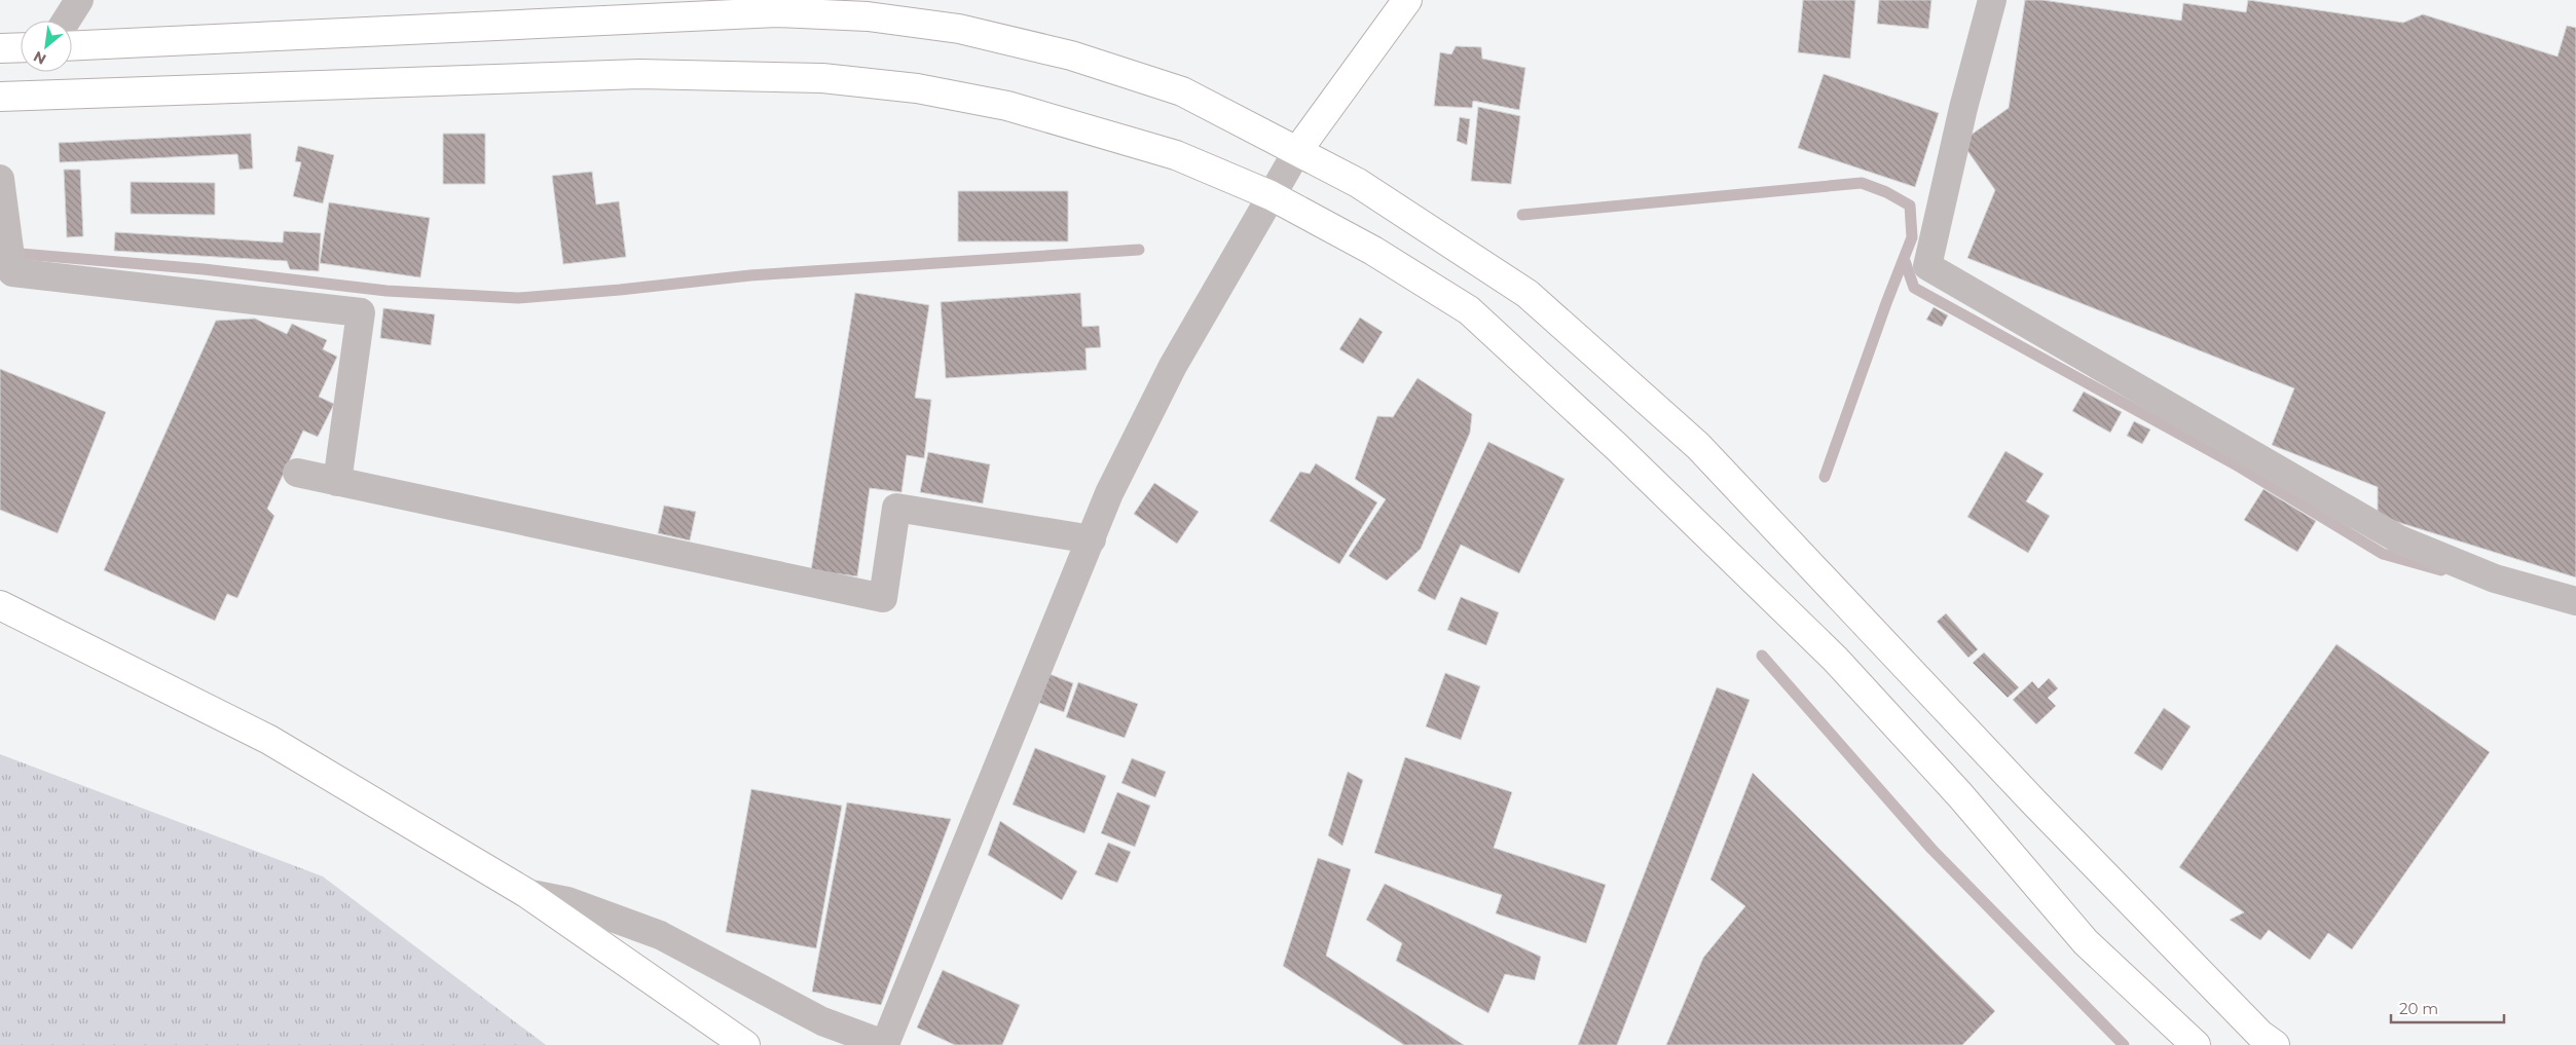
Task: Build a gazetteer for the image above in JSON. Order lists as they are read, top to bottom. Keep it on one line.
{"scale_bar":"20 m","north":"bottom left"}
